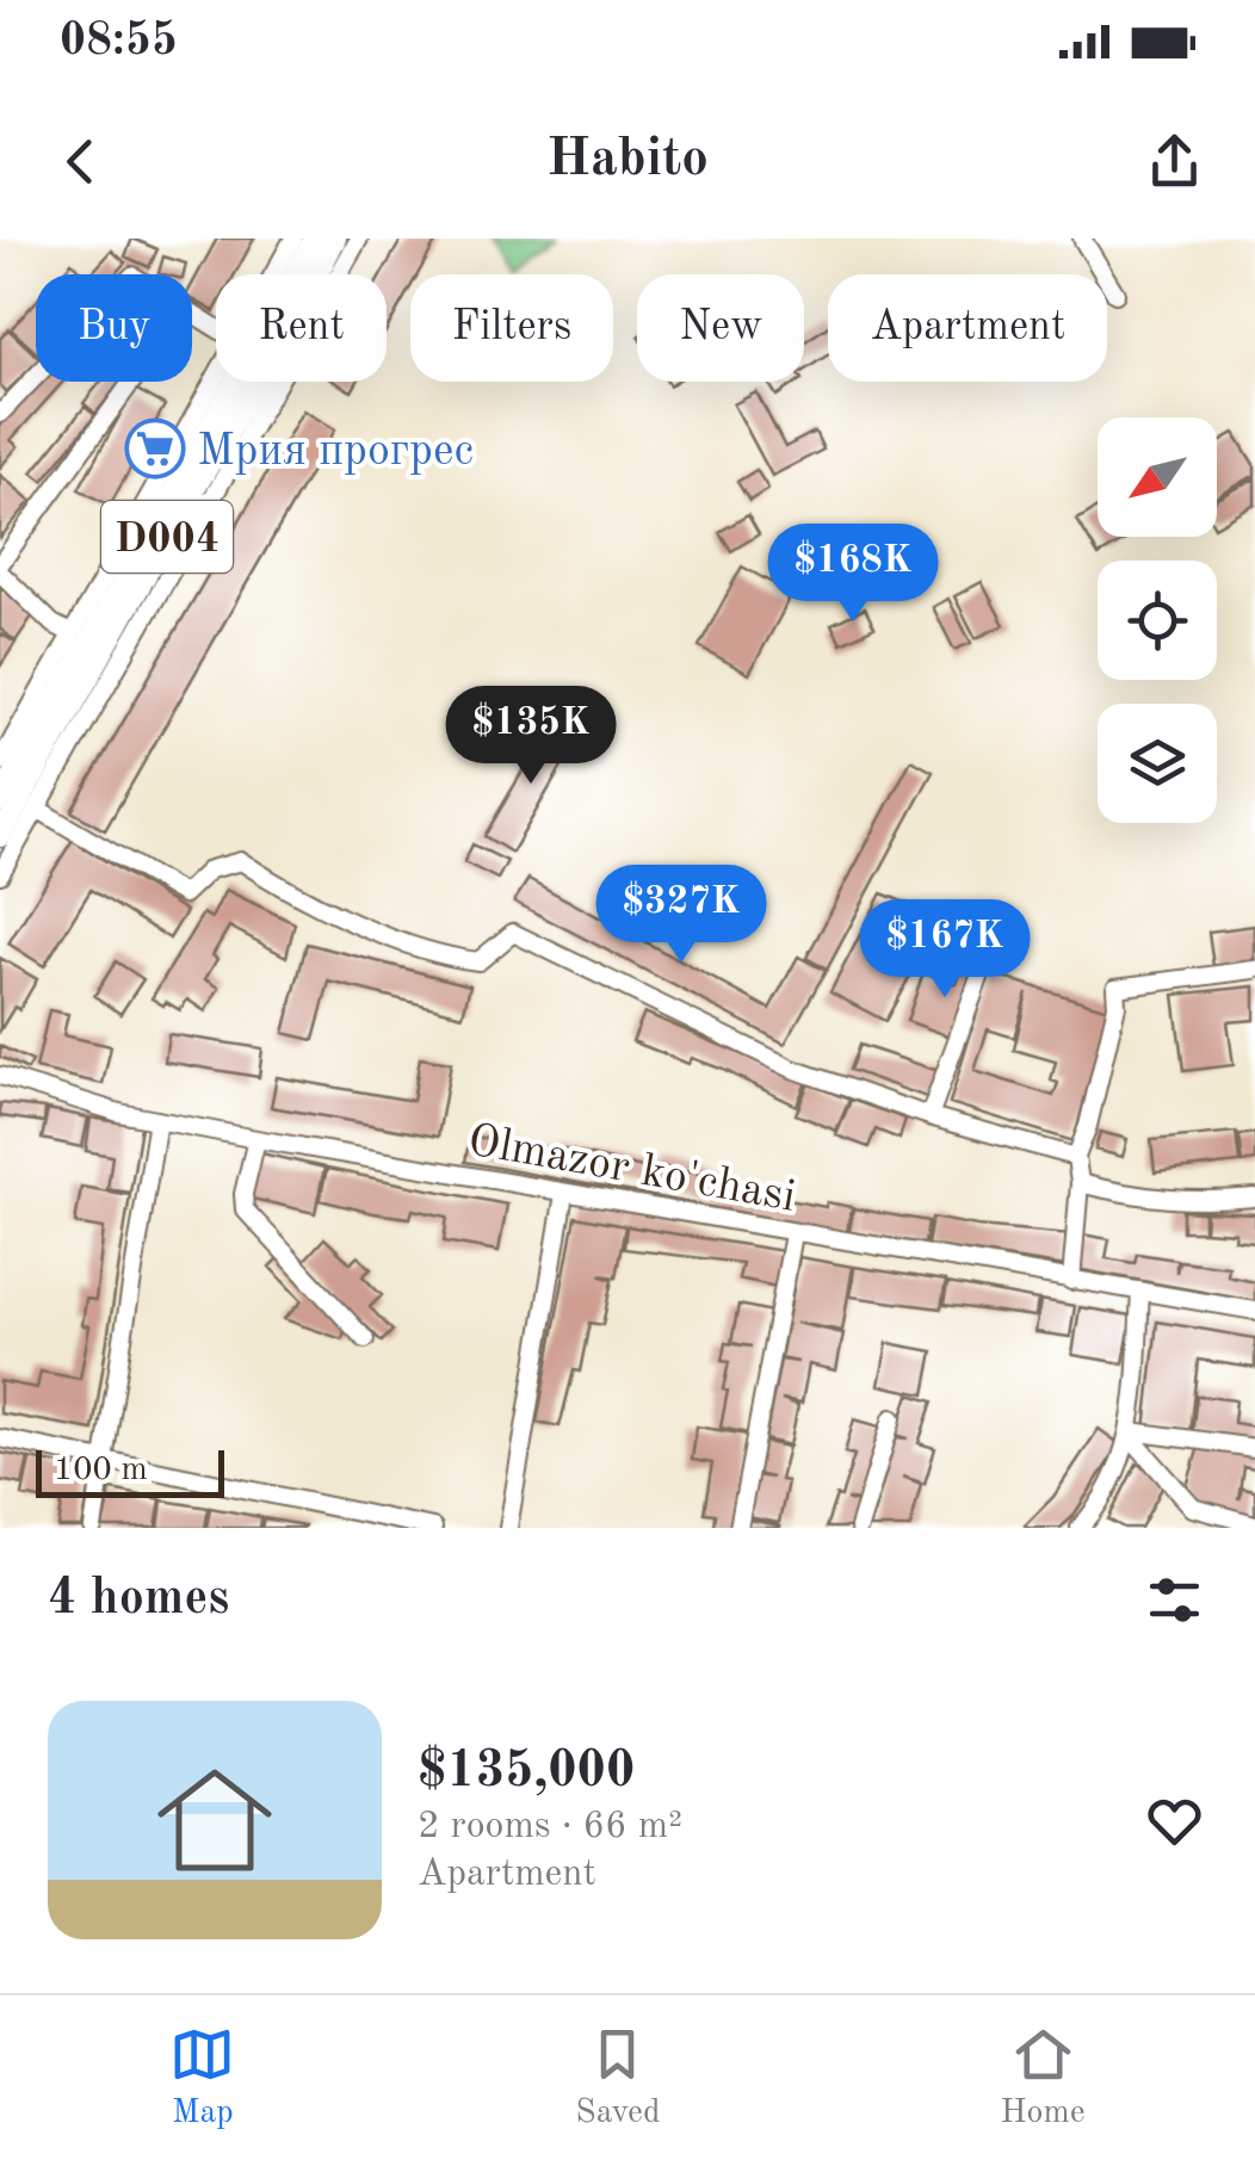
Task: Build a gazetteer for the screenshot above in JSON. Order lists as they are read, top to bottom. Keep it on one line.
{"streets":{"main road":["D004"],"street":["Olmazor ko'chasi"]},"places":{"supermarket":["Мрия прогрес"]},"scale_bar":"100 m","north":"bottom left","page":{"status":"08:55","header":"Habito","chip":["Buy","Rent","Filters","New","Apartment"],"price":["$168K","$135K","$327K","$167K"],"scale":"100 m","heading":"4 homes","list":[{"name":"$135,000","note":"2 rooms · 66 m² · Apartment"}],"tabs":["Map","Saved","Home"]}}
